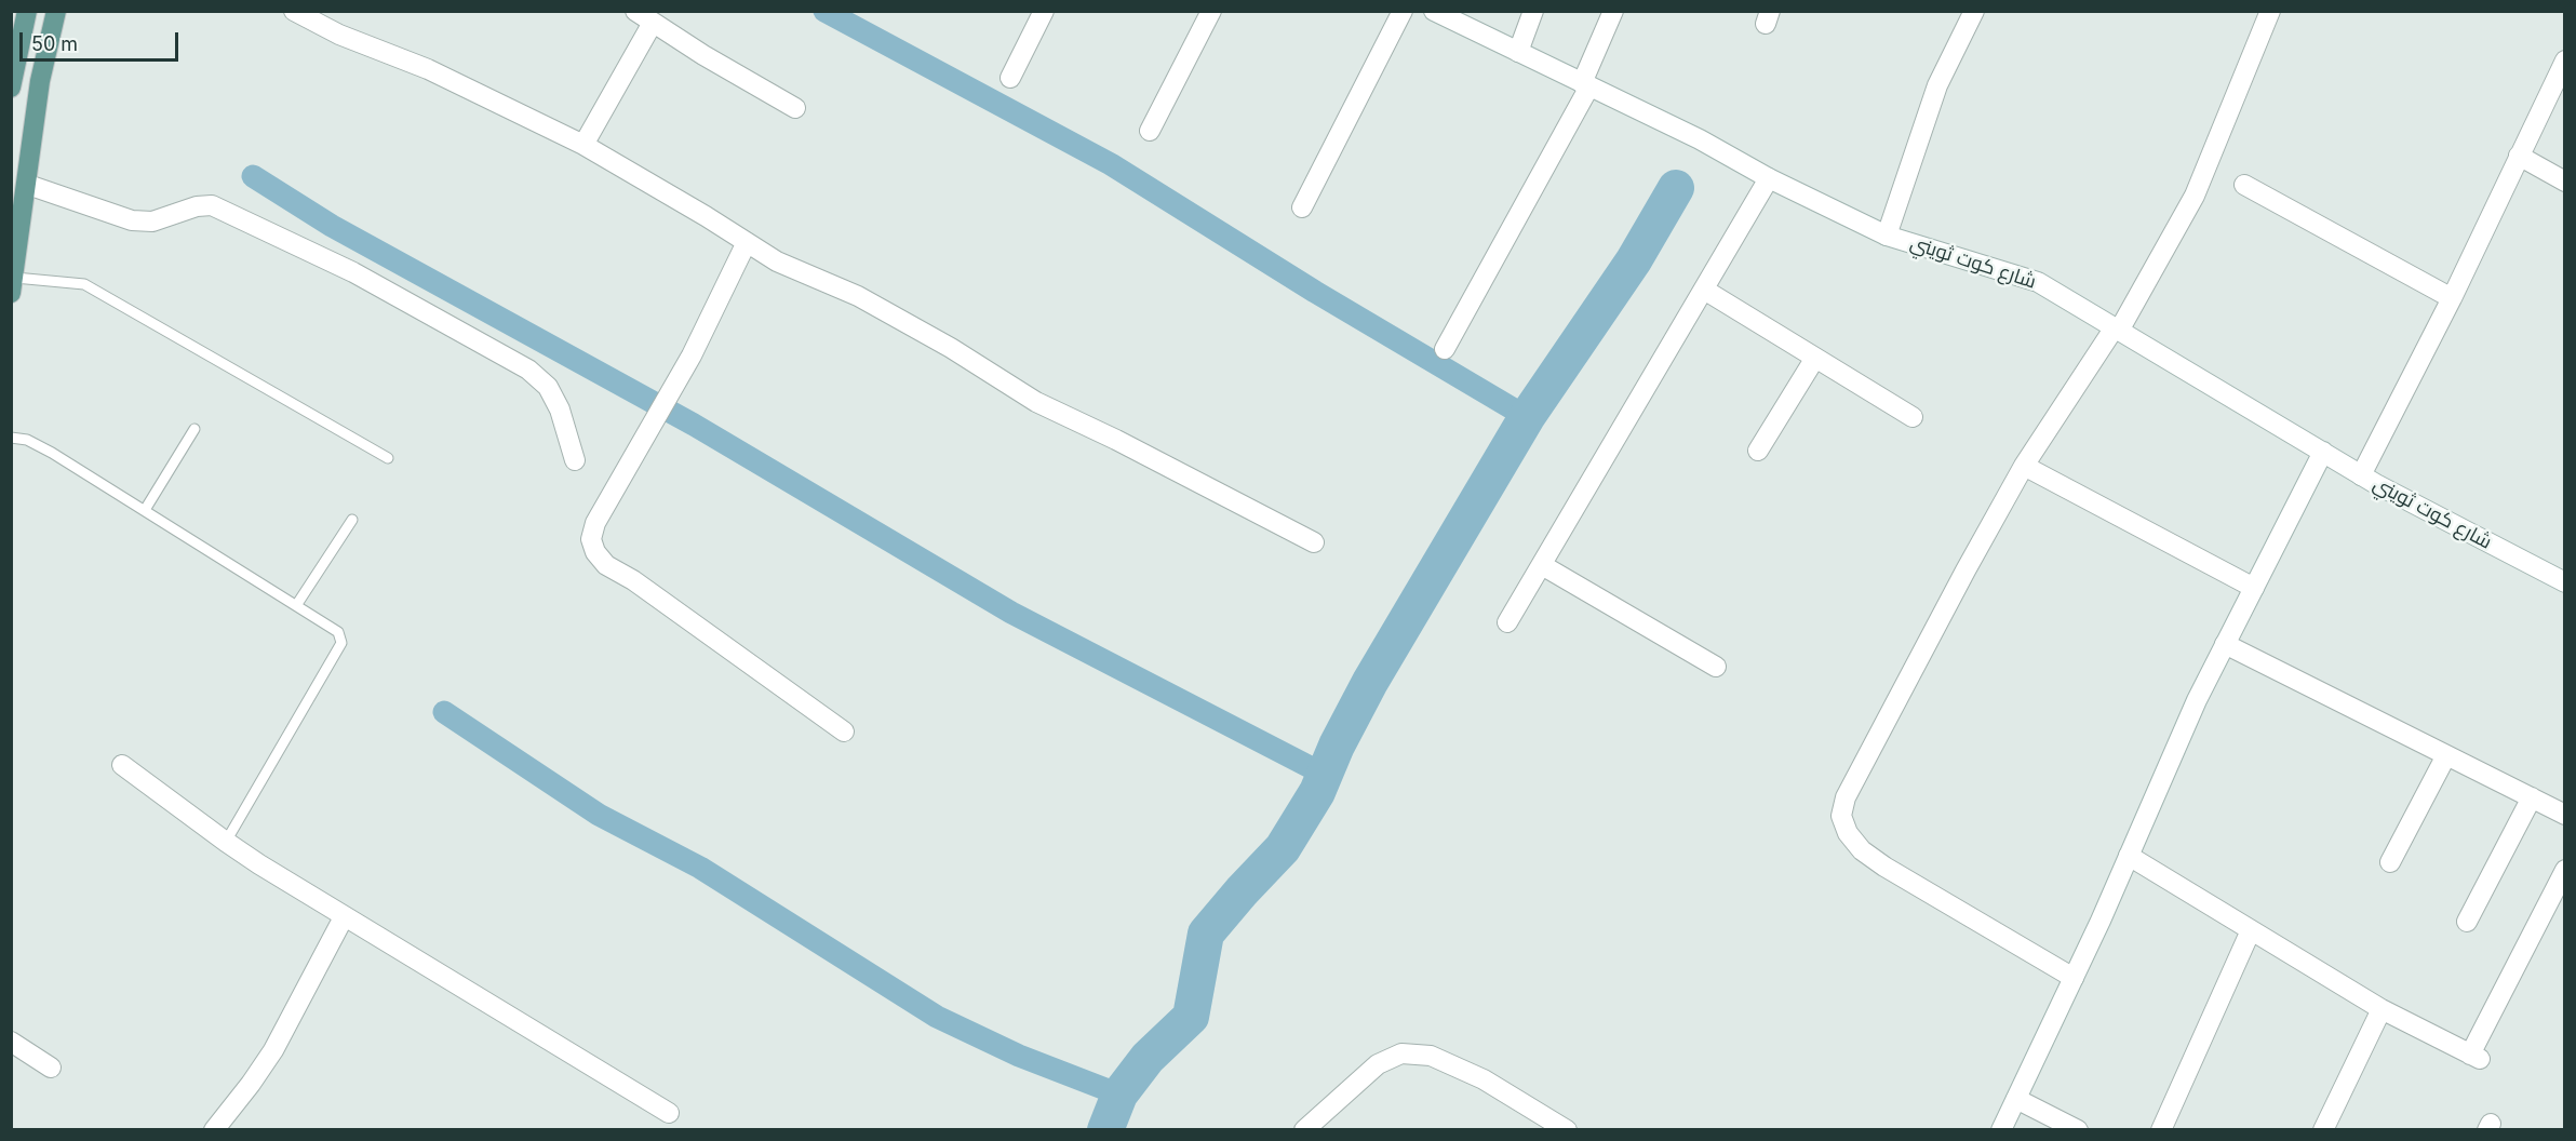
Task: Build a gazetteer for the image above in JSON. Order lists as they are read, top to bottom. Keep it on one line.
{"streets":{"street":["شارع كوت ثويني"]},"scale_bar":"50 m"}
